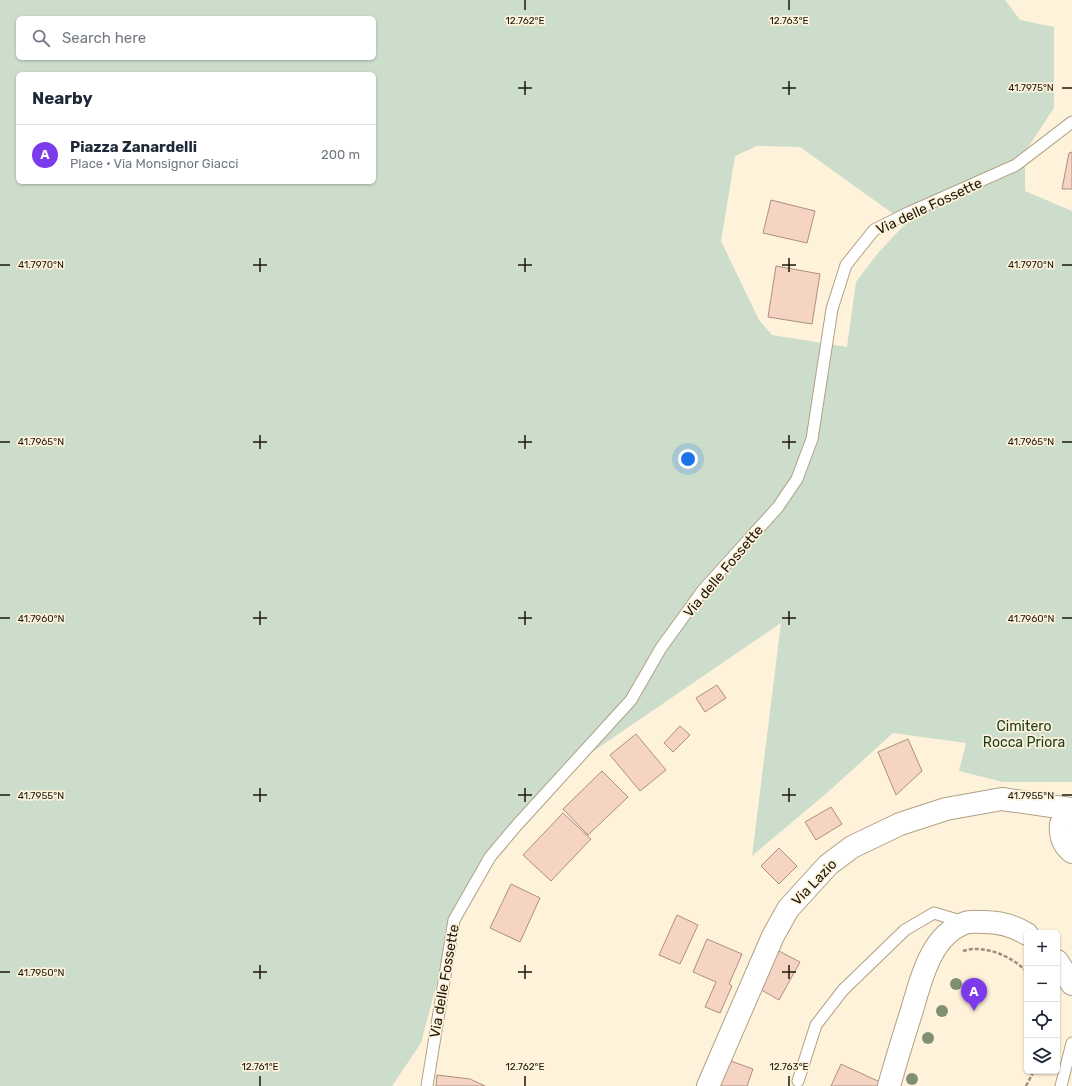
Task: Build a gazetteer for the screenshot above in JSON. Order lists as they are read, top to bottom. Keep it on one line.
{"streets":{"street":["Via Lazio"],"lane":["Via delle Fossette"]},"parks":["Cimitero Rocca Priora"],"page":{"search":"Search here","heading":"Nearby","list":[{"mark":"A","name":"Piazza Zanardelli","note":"Place · Via Monsignor Giacci","value":"200 m"}],"map_buttons":["+","−"],"pins":"A"},"coordinates":["12.762°E","12.763°E","41.7975°N","41.7970°N","41.7965°N","41.7960°N","41.7955°N","41.7950°N","12.761°E"]}
